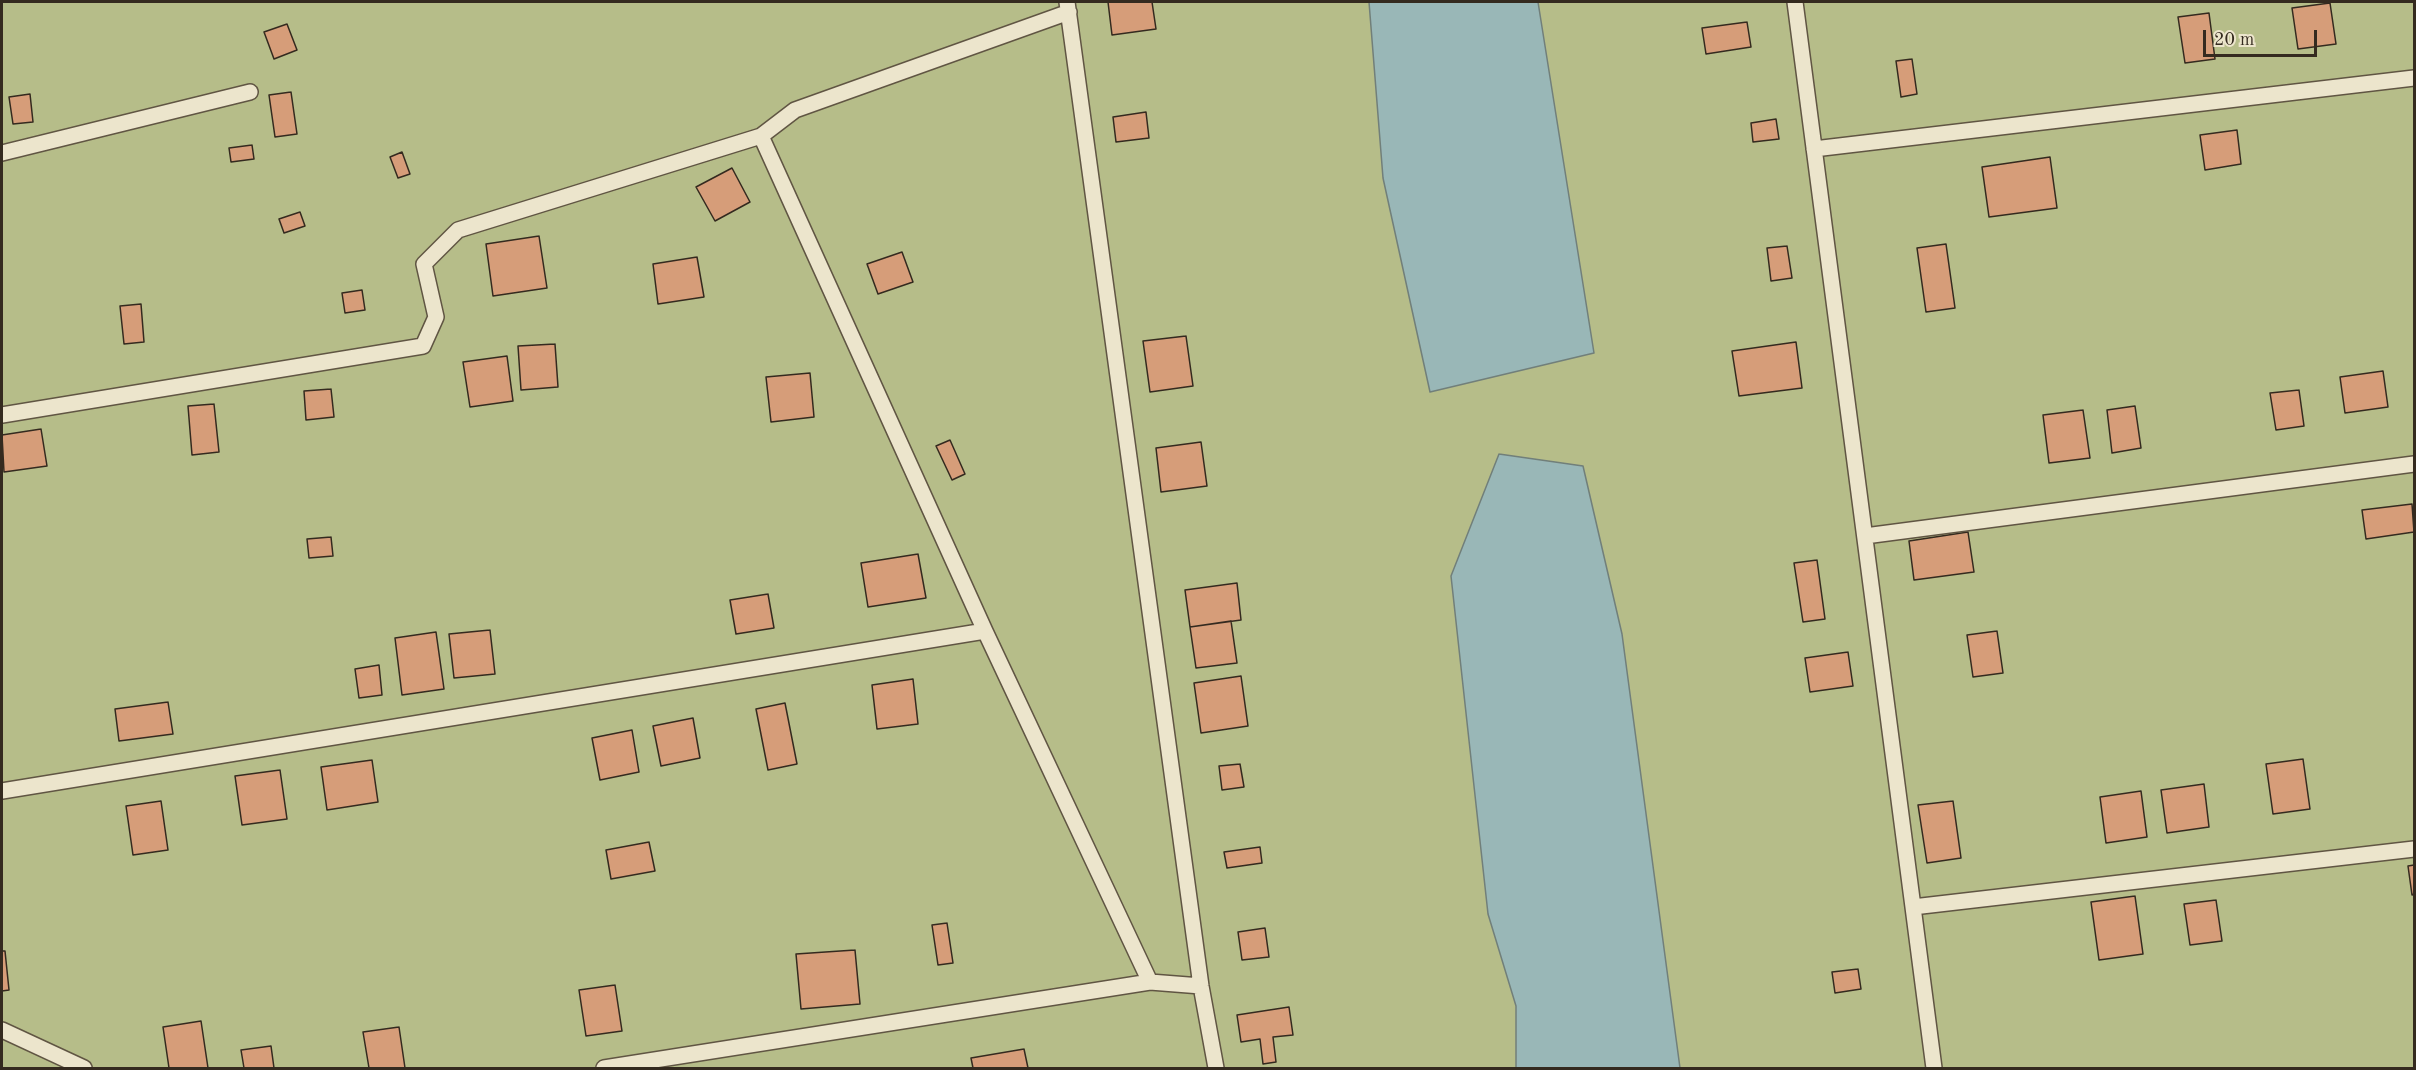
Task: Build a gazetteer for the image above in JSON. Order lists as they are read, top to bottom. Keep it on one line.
{"scale_bar":"20 m"}
